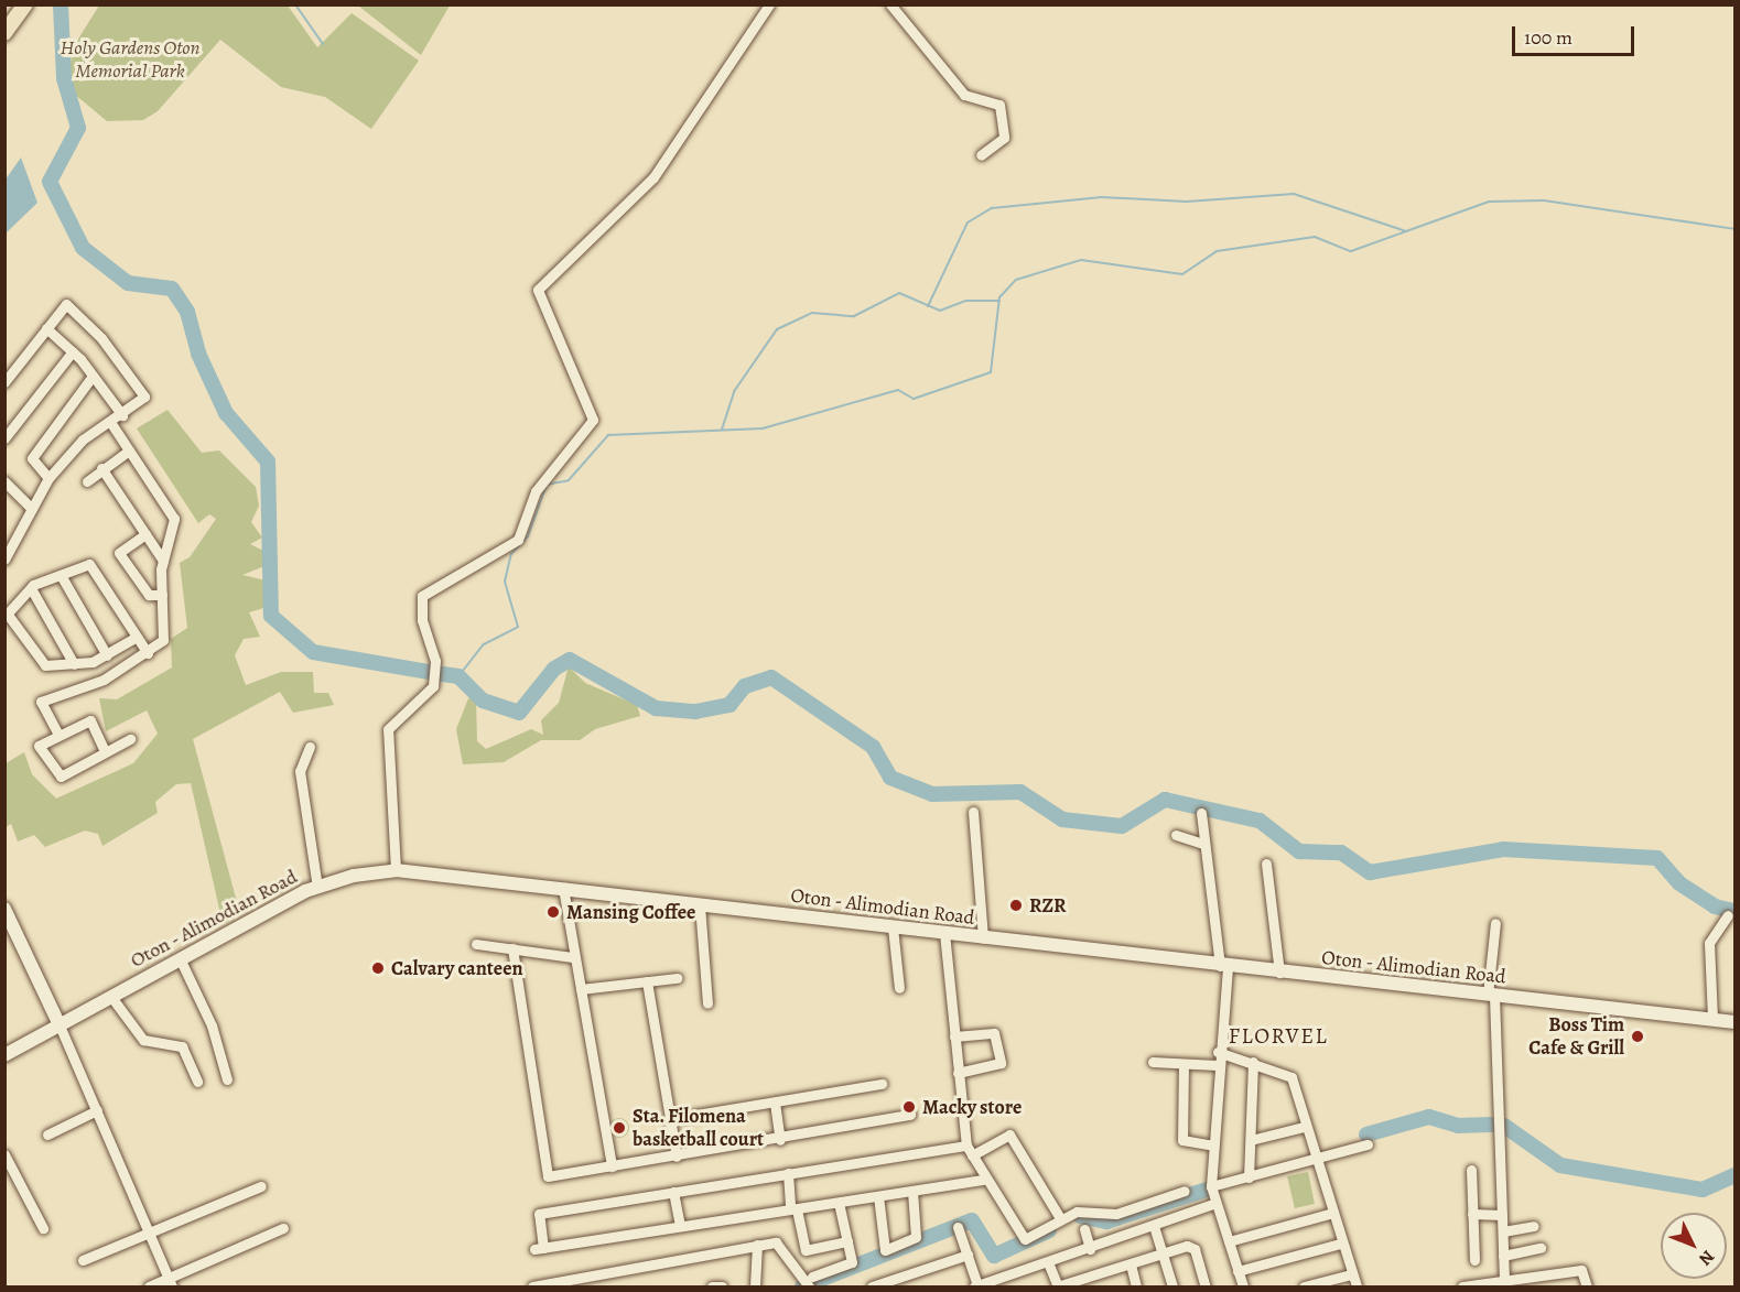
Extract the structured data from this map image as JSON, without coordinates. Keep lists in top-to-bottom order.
{
  "streets": {
    "main road": ["Oton - Alimodian Road"]
  },
  "districts": ["FLORVEL"],
  "parks": ["Holy Gardens Oton Memorial Park"],
  "places": [
    "RZR",
    "Mansing Coffee",
    "Calvary canteen",
    "Boss Tim Cafe & Grill",
    "Macky store",
    "Sta. Filomena basketball court"
  ],
  "scale_bar": "100 m",
  "north": "bottom right"
}
